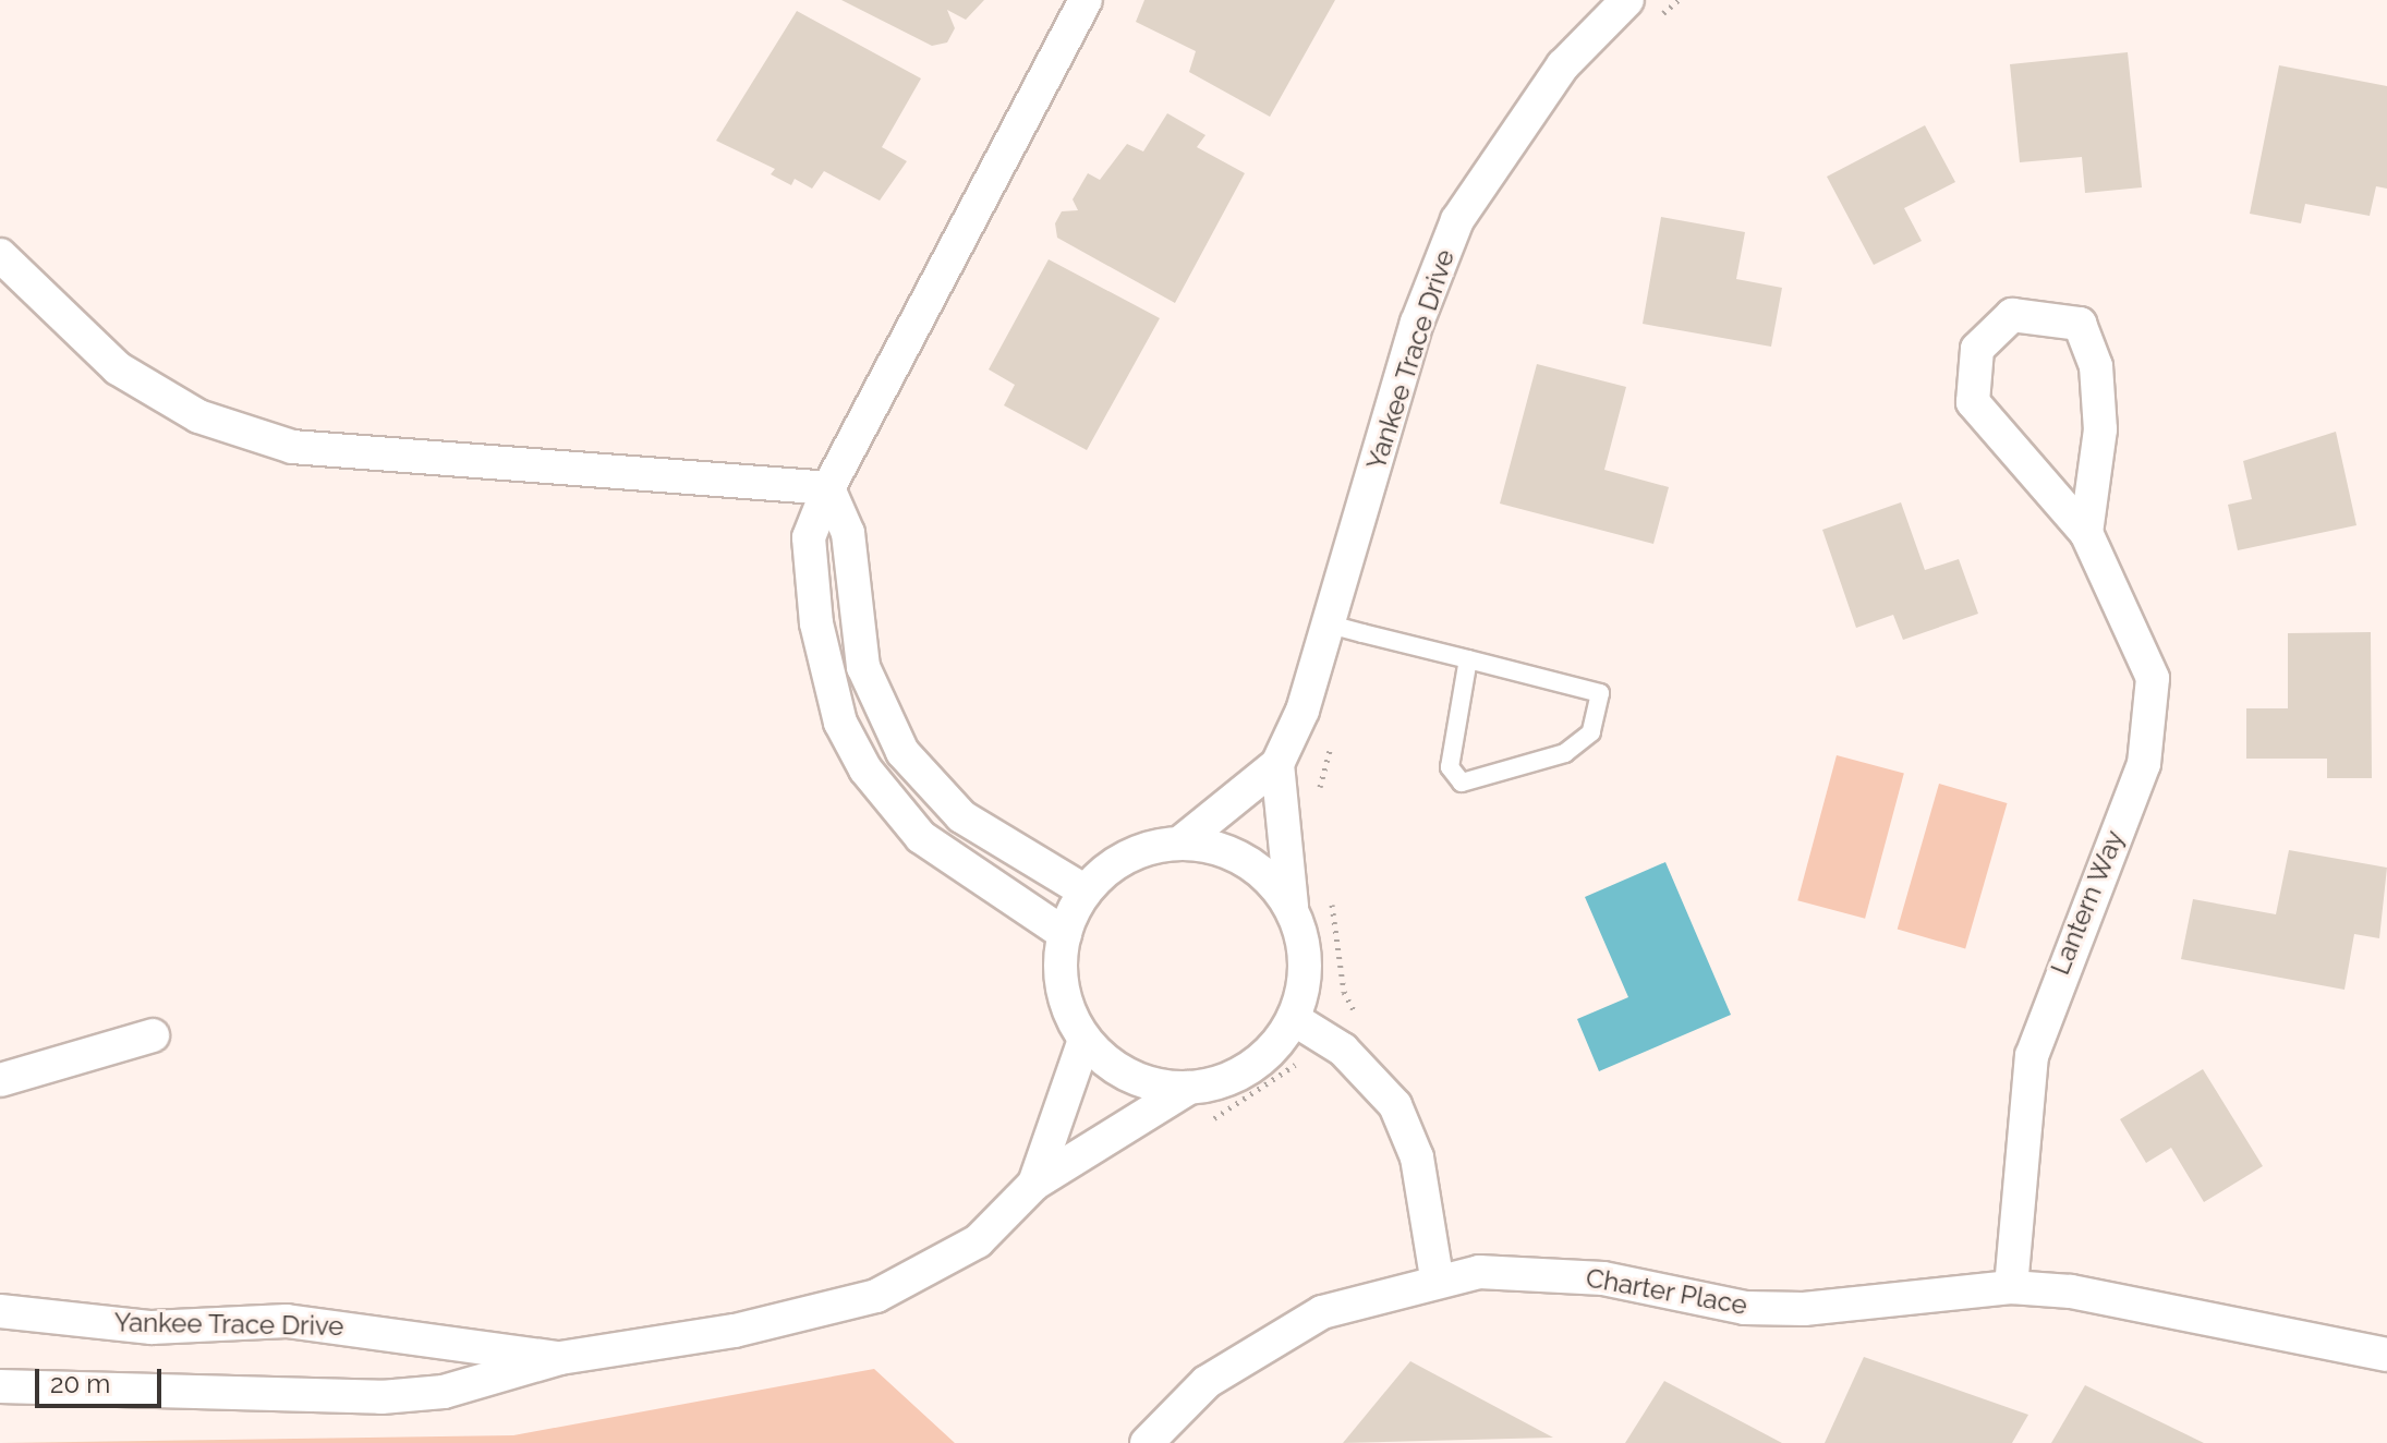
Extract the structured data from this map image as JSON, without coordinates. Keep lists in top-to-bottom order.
{
  "streets": {
    "street": ["Yankee Trace Drive", "Lantern Way", "Charter Place"]
  },
  "crossings": [
    ["Lantern Way", "Charter Place"]
  ],
  "scale_bar": "20 m"
}
